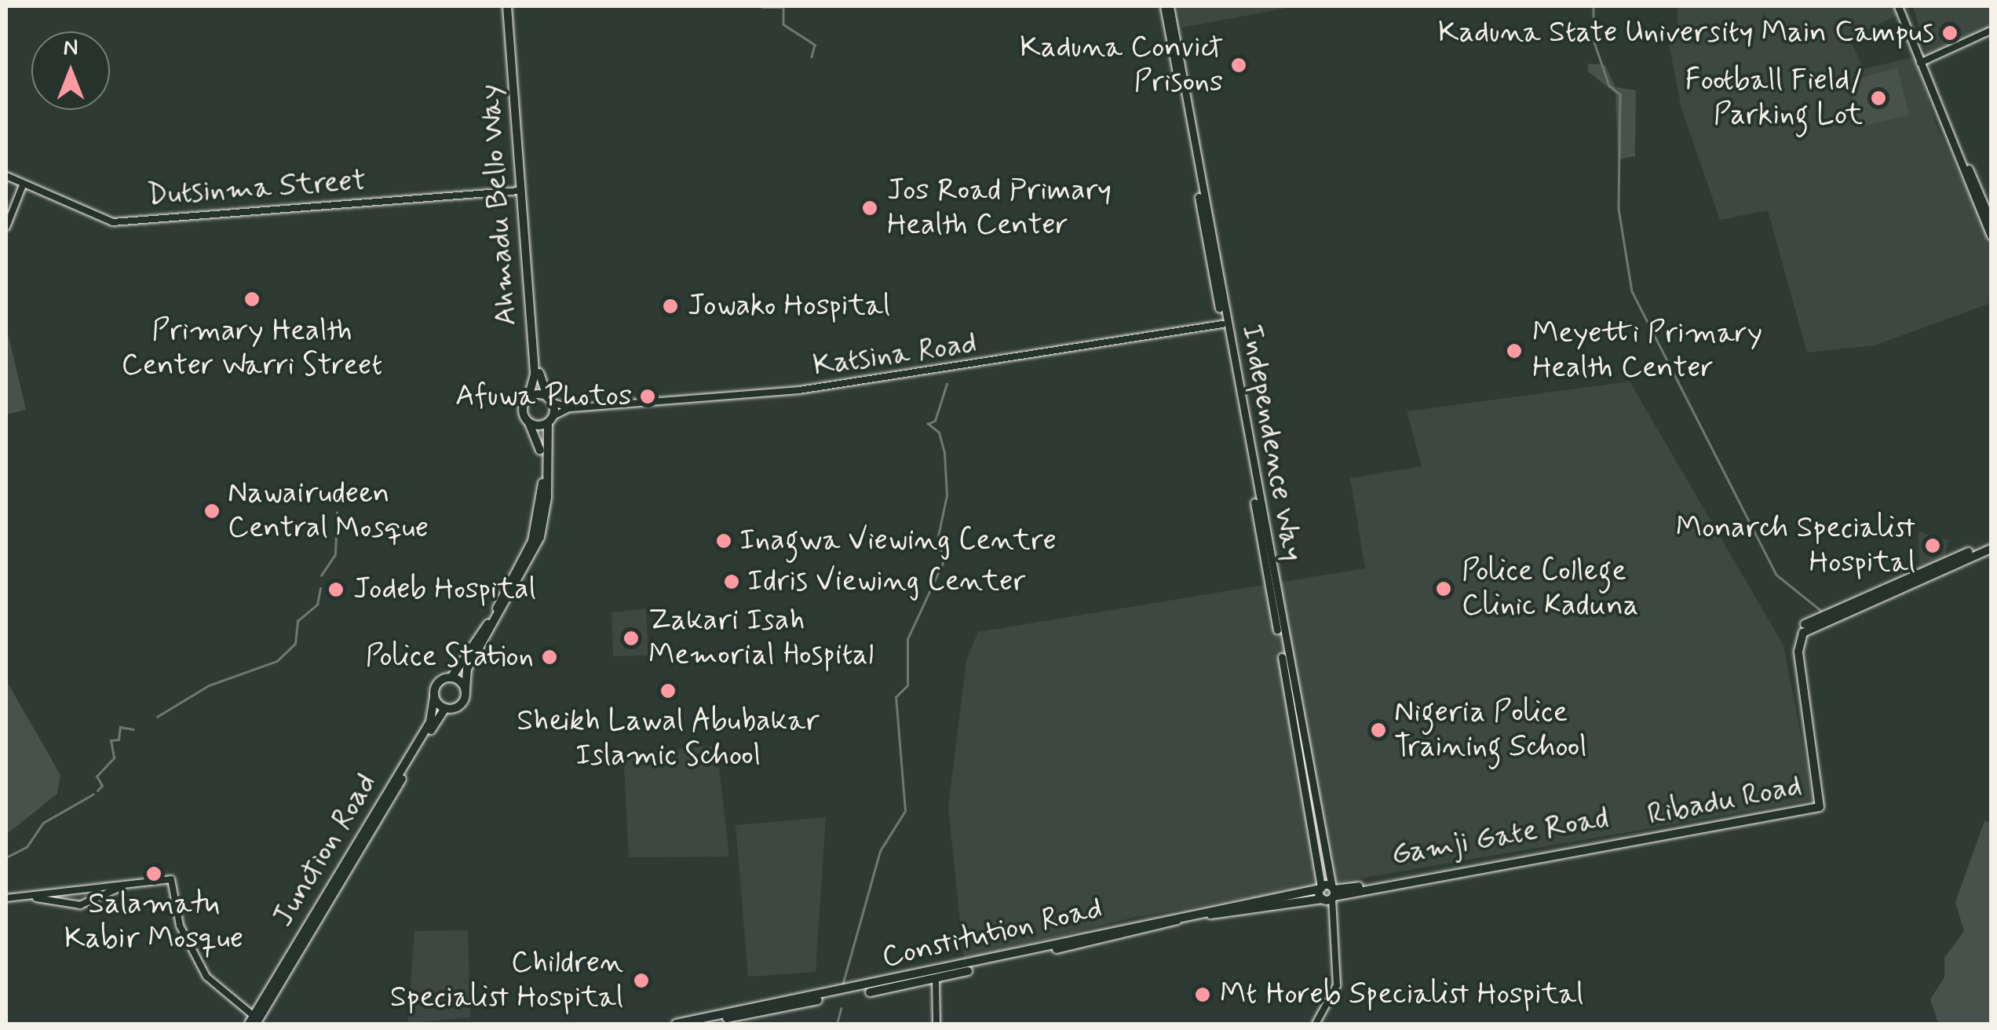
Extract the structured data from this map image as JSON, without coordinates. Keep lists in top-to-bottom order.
{
  "streets": {
    "main road": [
      "Ahmadu Bello Way",
      "Independence Way",
      "Ribadu Road",
      "Gamji Gate Road",
      "Junction Road",
      "Constitution Road"
    ],
    "street": ["Dutsinma Street", "Katsina Road"]
  },
  "crossings": [
    ["Dutsinma Street", "Ahmadu Bello Way"],
    ["Ahmadu Bello Way", "Katsina Road"],
    ["Katsina Road", "Independence Way"],
    ["Independence Way", "Ribadu Road"],
    ["Independence Way", "Gamji Gate Road"],
    ["Independence Way", "Constitution Road"],
    ["Ribadu Road", "Gamji Gate Road"],
    ["Ribadu Road", "Constitution Road"],
    ["Gamji Gate Road", "Constitution Road"]
  ],
  "places": [
    "Kaduna State University Main Campus",
    "Kaduna Convict Prisons",
    "Football Field/ Parking Lot",
    "Jos Road Primary Health Center",
    "Primary Health Center Warri Street",
    "Jowako Hospital",
    "Meyetti Primary Health Center",
    "Afuwa Photos",
    "Nawairudeen Central Mosque",
    "Inagwa Viewing Centre",
    "Monarch Specialist Hospital",
    "Idris Viewing Center",
    "Police College Clinic Kaduna",
    "Jodeb Hospital",
    "Zakari Isah Memorial Hospital",
    "Police Station",
    "Sheikh Lawal Abubakar Islamic School",
    "Nigeria Police Training School",
    "Salamatu Kabir Mosque",
    "Children Specialist Hospital",
    "Mt Horeb Specialist Hospital"
  ],
  "north": "top"
}
